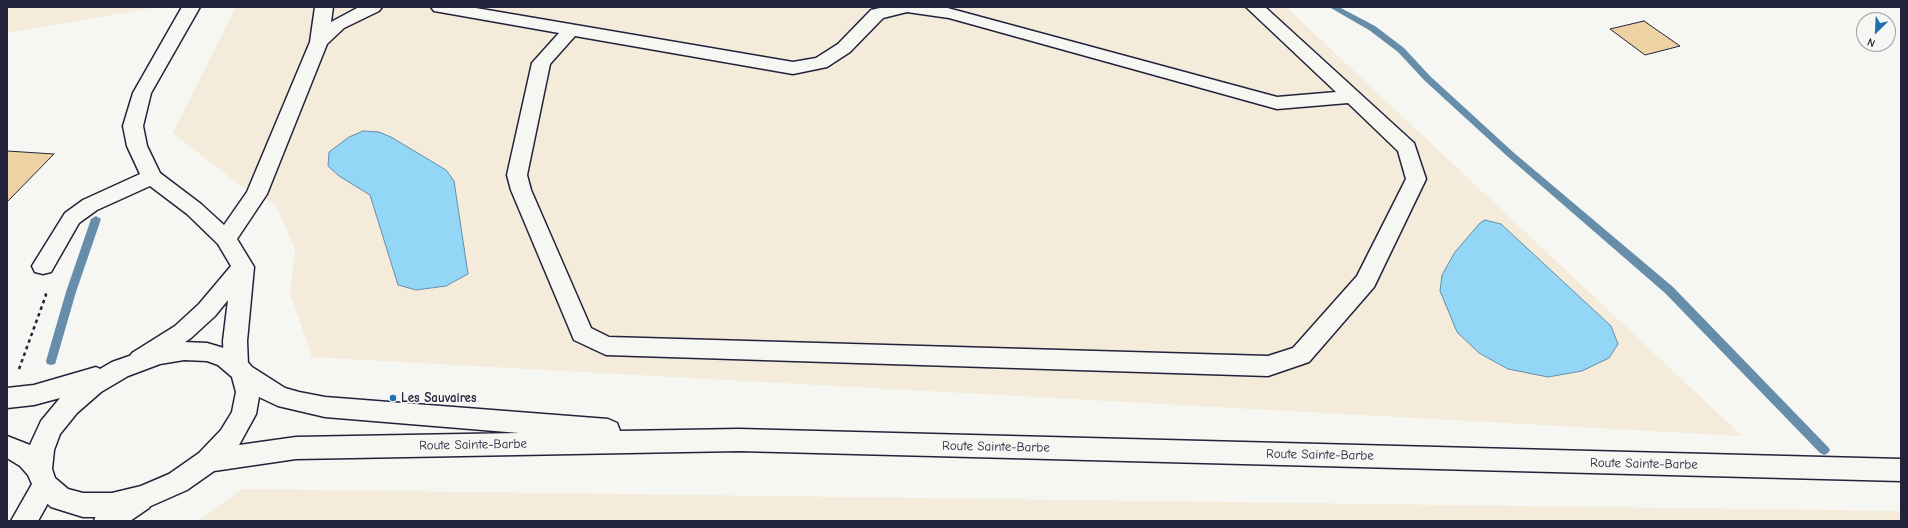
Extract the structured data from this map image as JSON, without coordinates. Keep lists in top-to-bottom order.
{
  "streets": {
    "main road": ["Route Sainte-Barbe"]
  },
  "places": ["Les Sauvaires"],
  "north": "bottom left"
}
